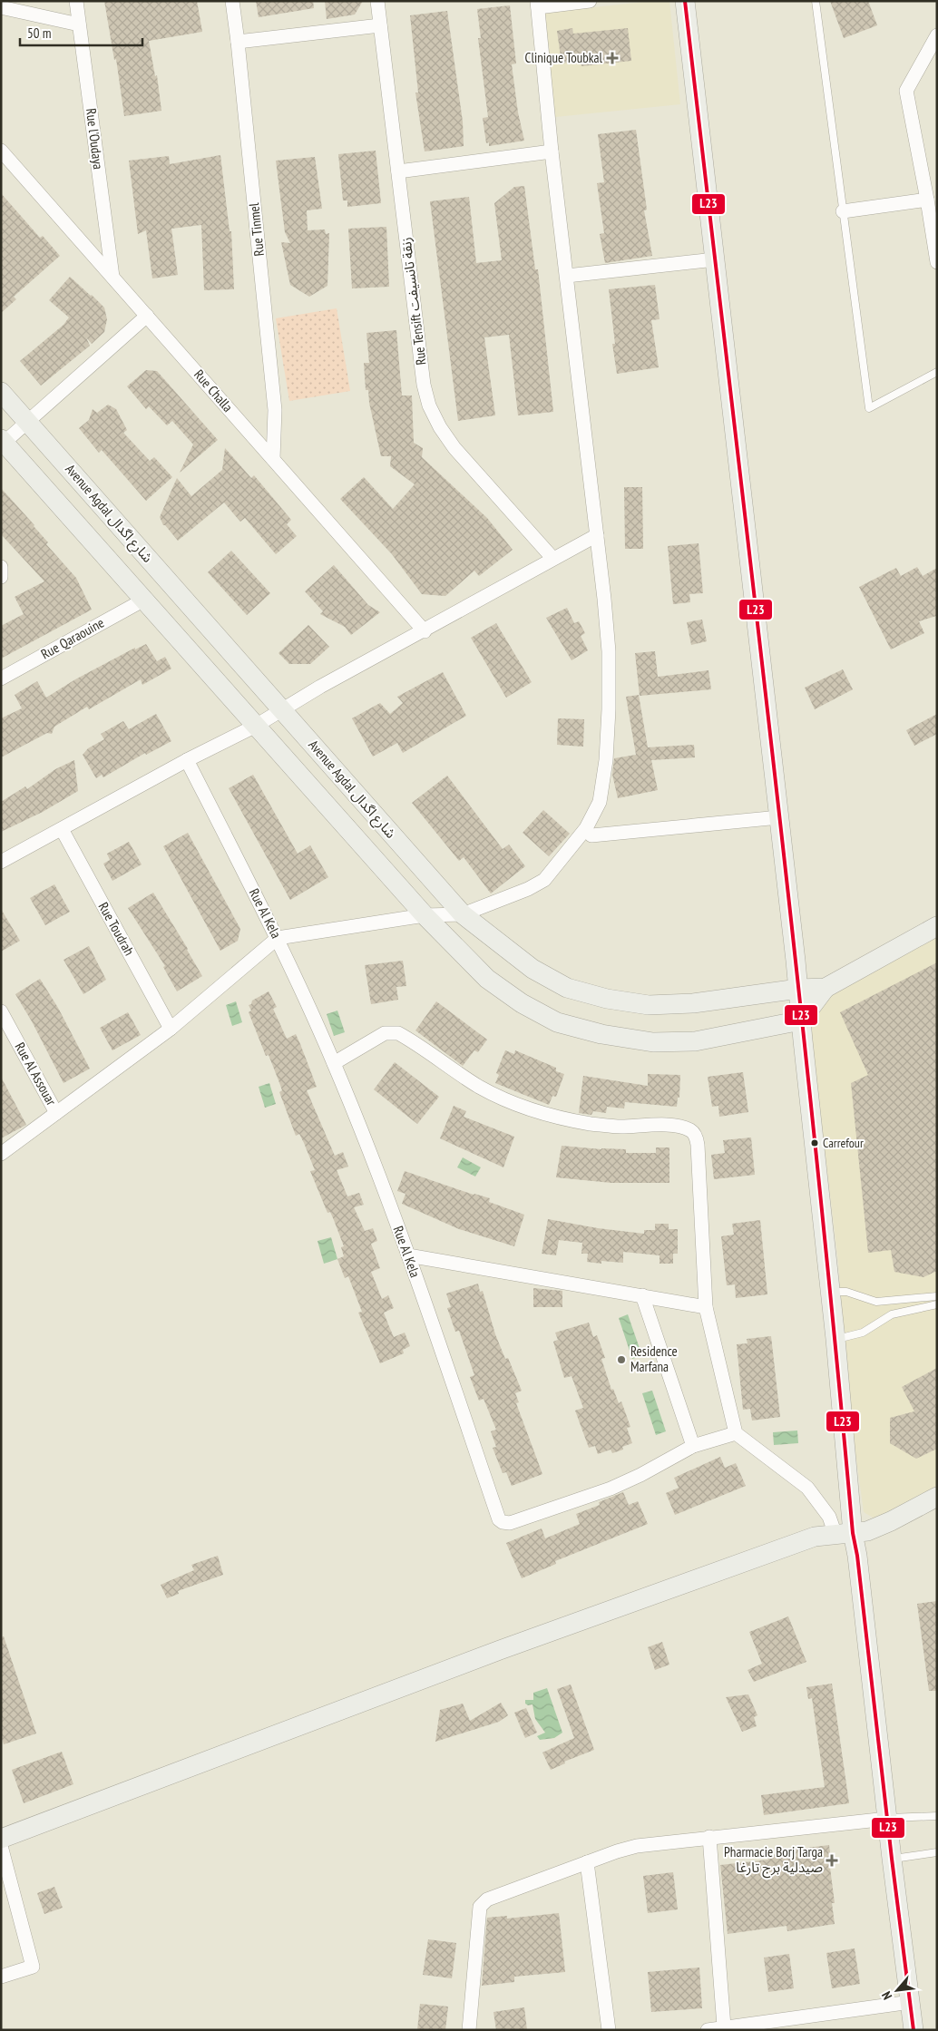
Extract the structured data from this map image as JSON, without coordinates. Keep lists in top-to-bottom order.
{
  "streets": {
    "street": [
      "Rue l'Oudaya",
      "Rue Tinmel",
      "Rue Tensift زنقة تانسيفت",
      "Rue Challa",
      "Avenue Agdal شارع اگدال",
      "Rue Qaraouine",
      "Rue Al Kela",
      "Rue Toudrah",
      "Rue Al Assouar"
    ]
  },
  "crossings": [
    ["Rue l'Oudaya", "Rue Challa"],
    ["Rue Tinmel", "Rue Challa"]
  ],
  "places": {
    "health": ["Clinique Toubkal", "Pharmacie Borj Targa صيدلية برج تارغا"],
    "other": ["Carrefour", "Residence Marfana"]
  },
  "lines": ["transit line L23"],
  "scale_bar": "50 m",
  "north": "bottom left"
}
